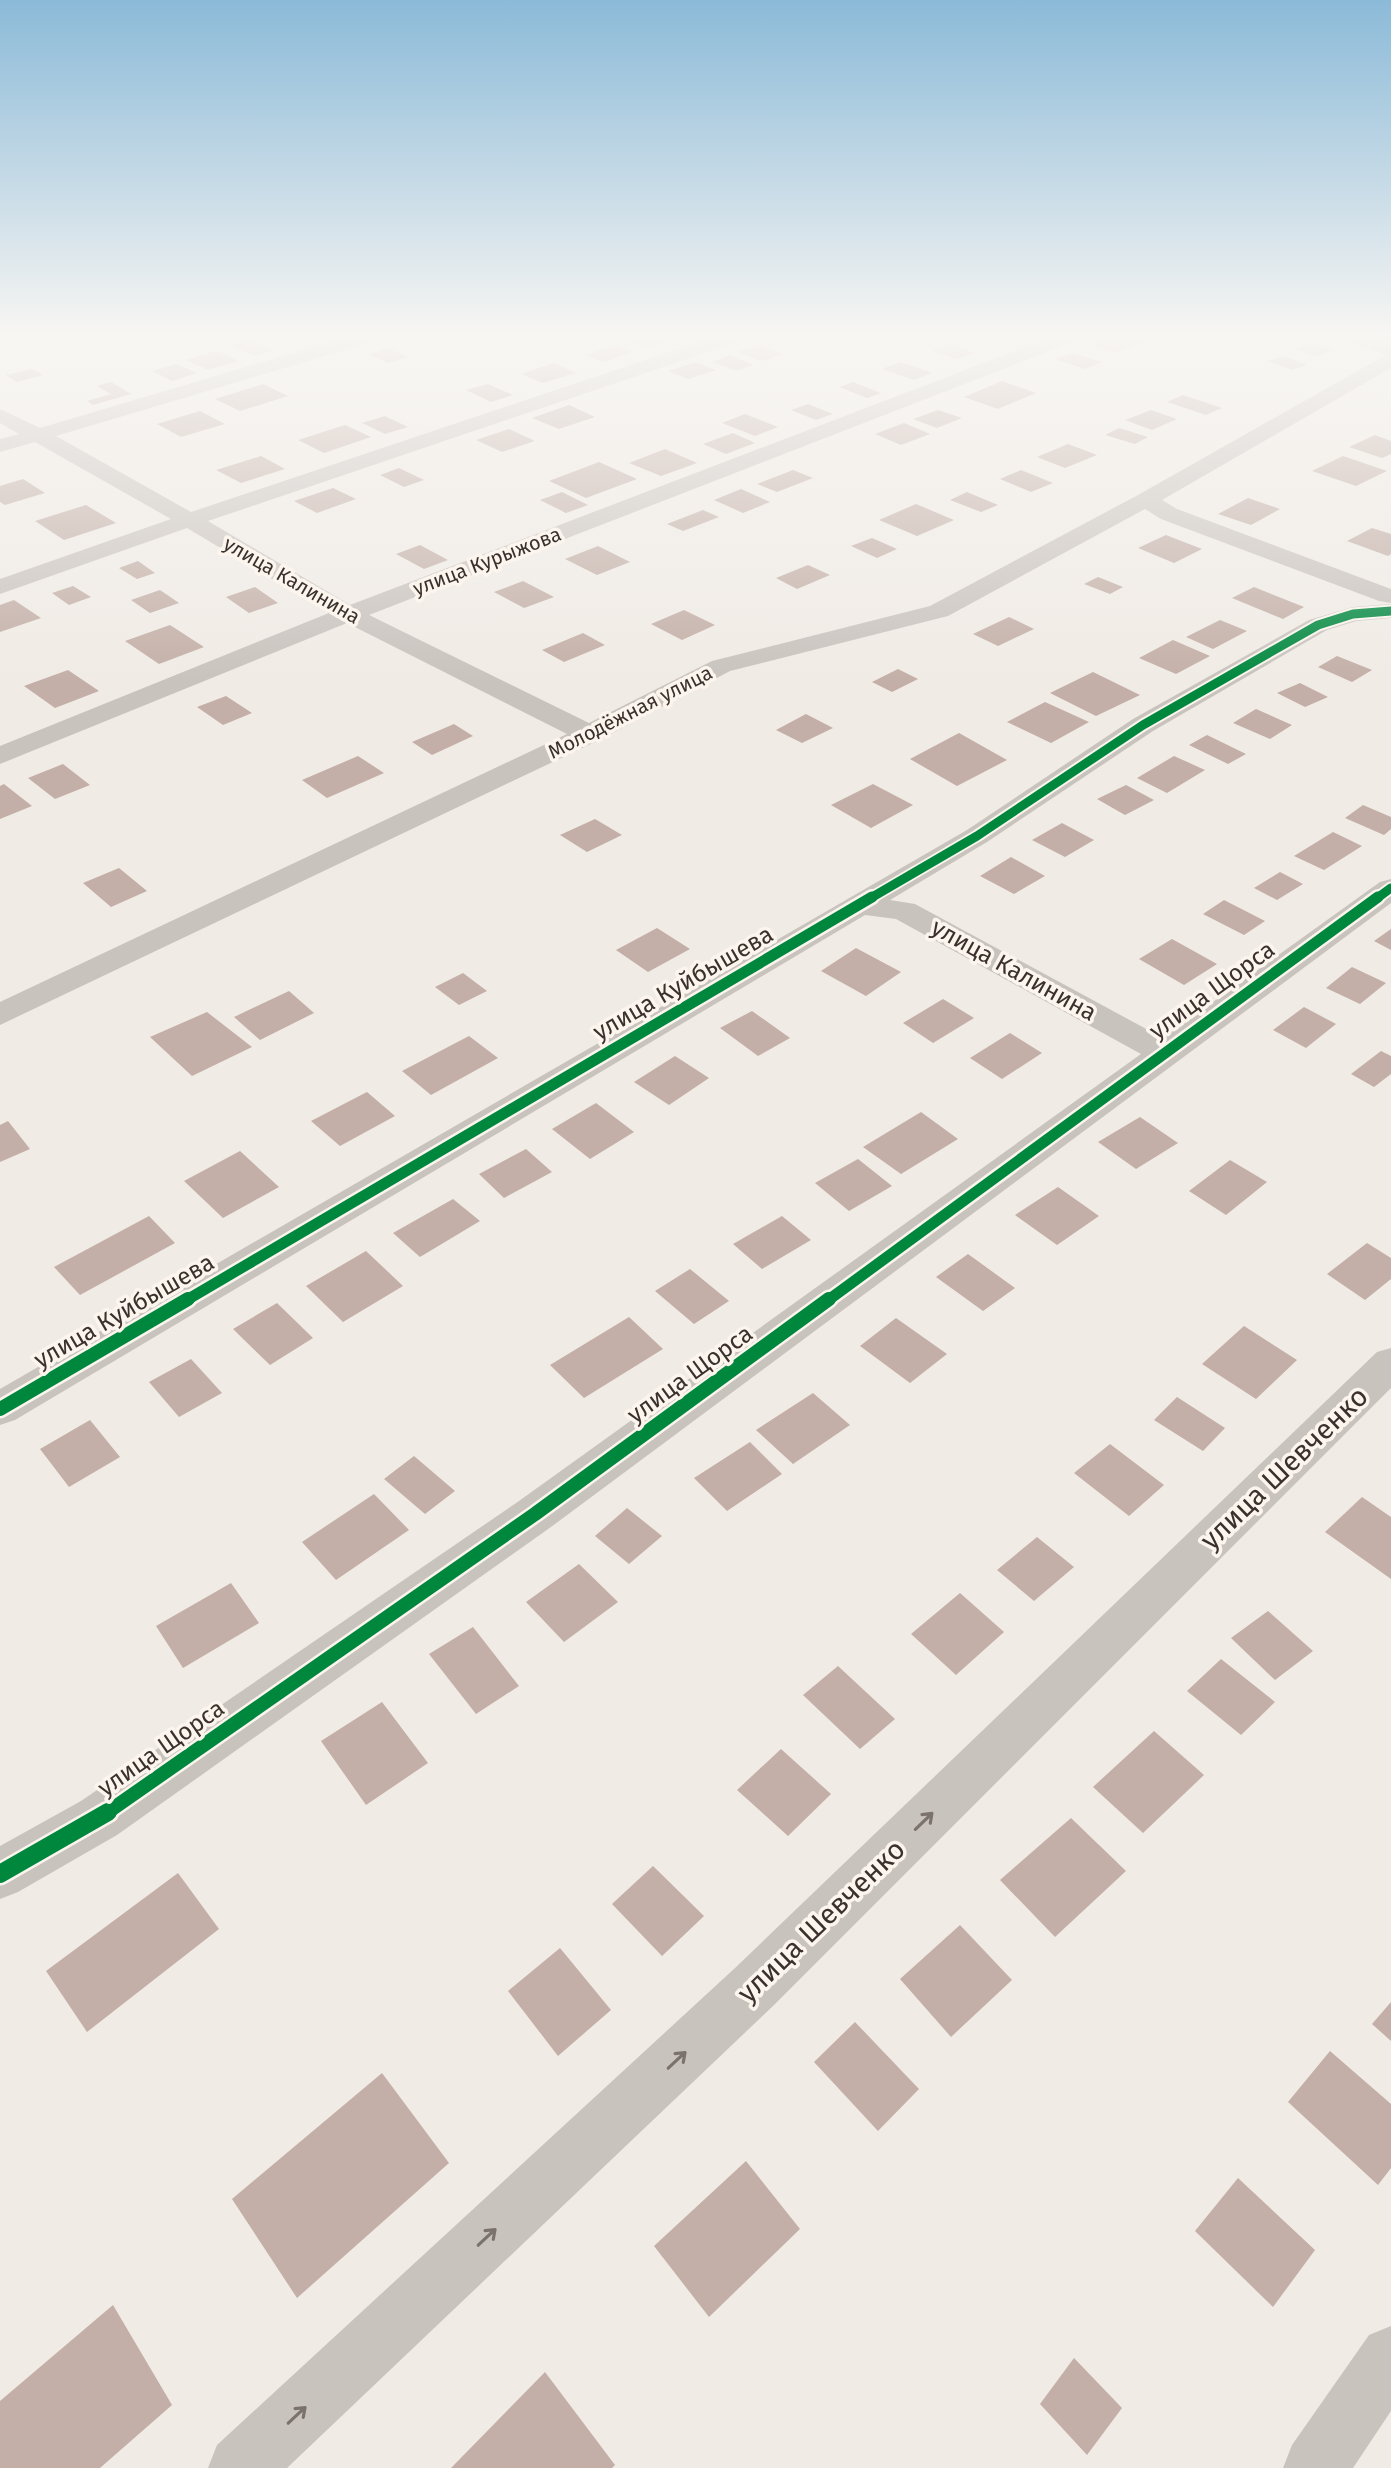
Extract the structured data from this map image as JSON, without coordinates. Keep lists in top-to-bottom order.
{
  "streets": {
    "street": [
      "улица Курыжова",
      "улица Калинина",
      "Молодёжная улица",
      "улица Куйбышева",
      "улица Щорса",
      "улица Шевченко"
    ]
  },
  "crossings": [
    ["улица Курыжова", "улица Калинина"],
    ["улица Калинина", "Молодёжная улица"],
    ["улица Калинина", "улица Куйбышева"],
    ["улица Калинина", "улица Щорса"]
  ],
  "one_way": ["улица Шевченко"]
}
